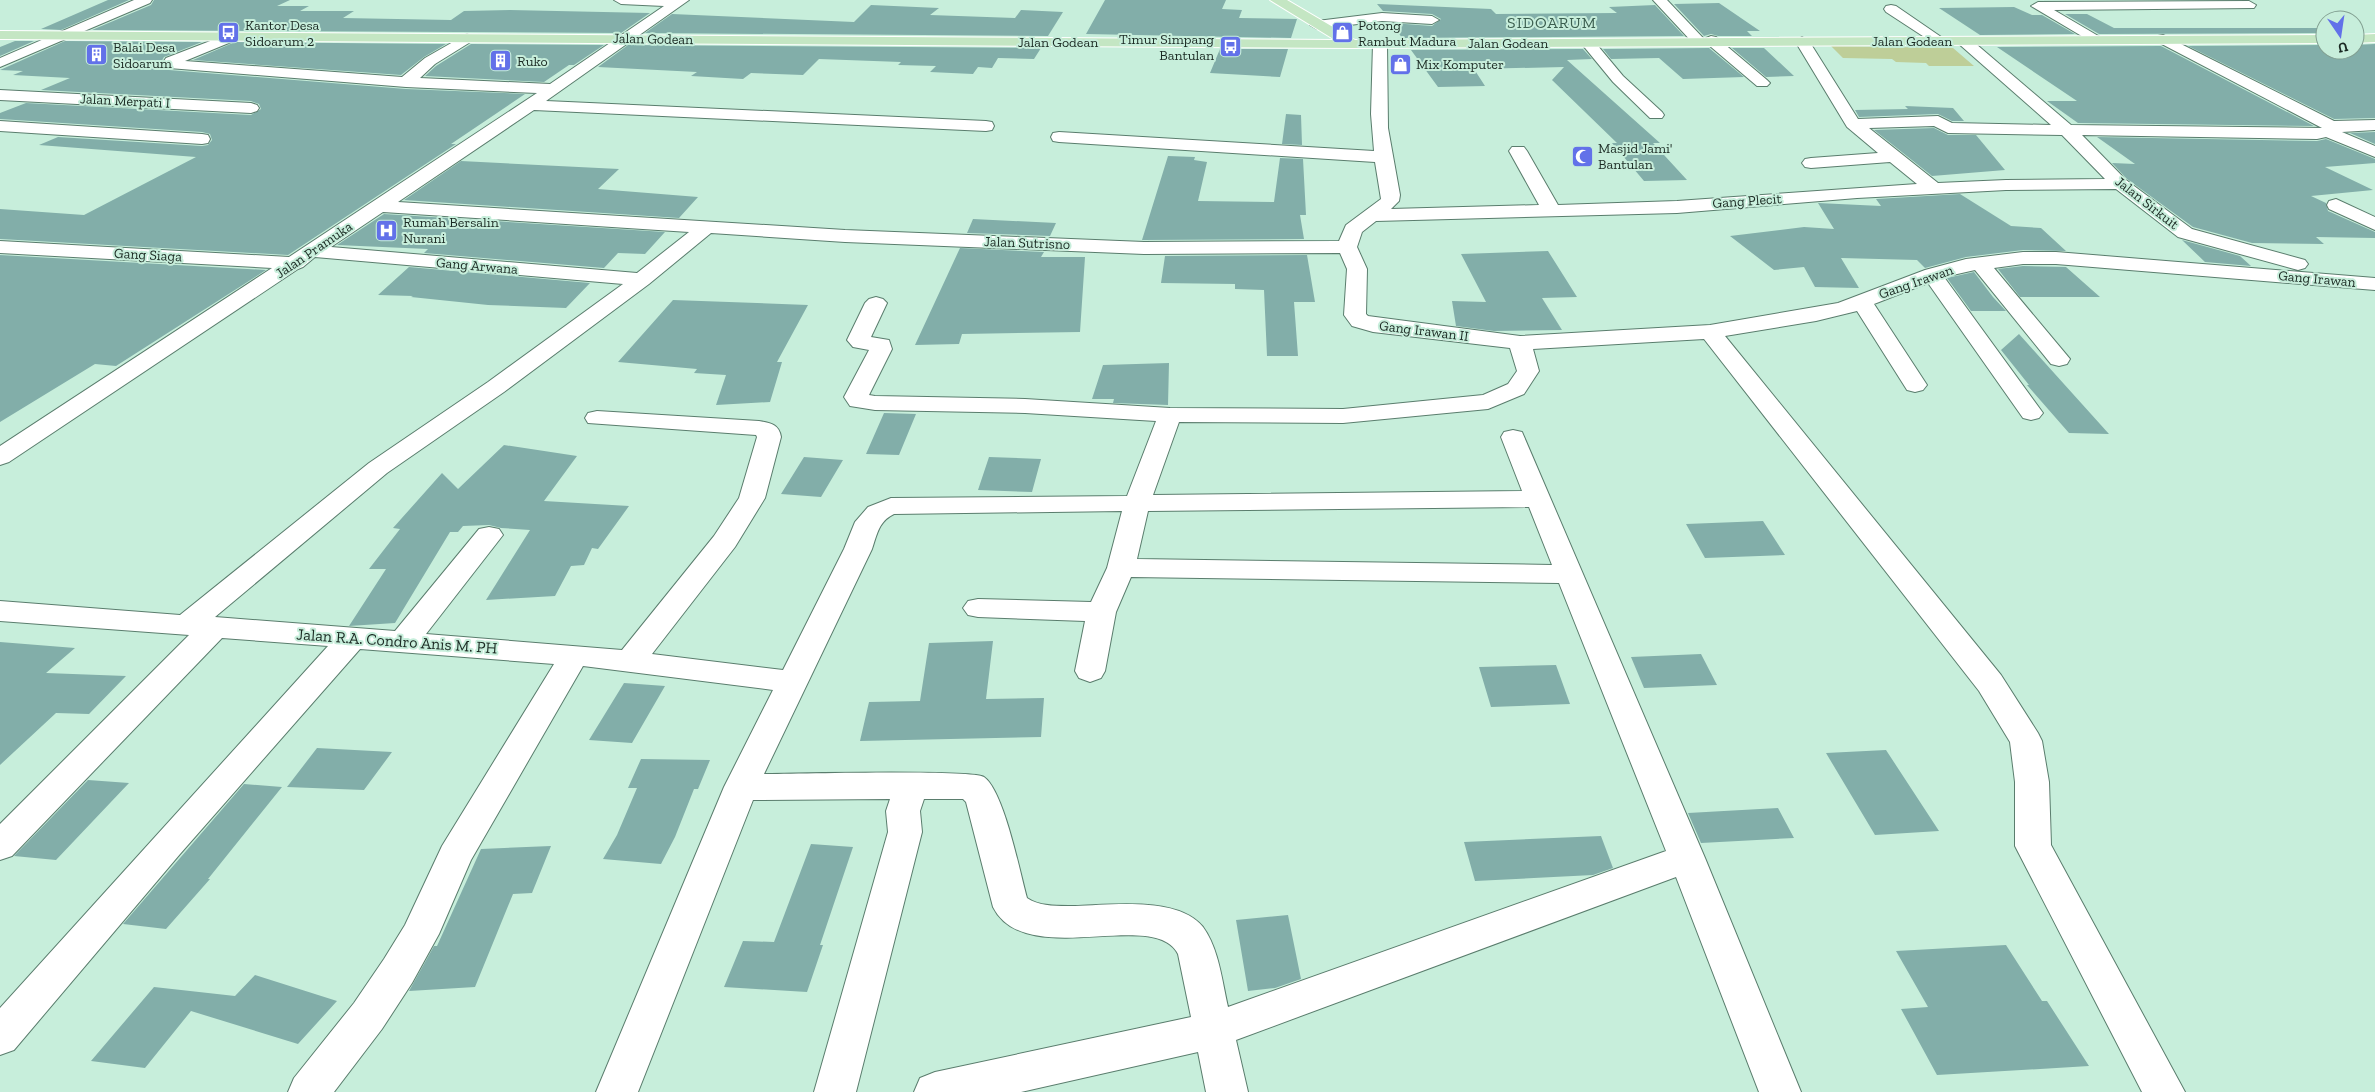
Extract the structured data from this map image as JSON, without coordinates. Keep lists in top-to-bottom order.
{
  "streets": {
    "main road": ["Jalan Godean"],
    "street": [
      "Jalan Merpati I",
      "Gang Plecit",
      "Jalan Sirkuit",
      "Jalan Sutrisno",
      "Jalan Pramuka",
      "Gang Siaga",
      "Gang Arwana",
      "Gang Irawan",
      "Gang Irawan II",
      "Jalan R.A. Condro Anis M. PH"
    ]
  },
  "crossings": [
    ["Jalan Godean", "Jalan Sirkuit"],
    ["Jalan Godean", "Jalan Pramuka"],
    ["Gang Plecit", "Jalan Sirkuit"],
    ["Jalan Sirkuit", "Gang Irawan"],
    ["Jalan Sutrisno", "Jalan Pramuka"],
    ["Jalan Sutrisno", "Gang Irawan II"],
    ["Jalan Pramuka", "Gang Siaga"],
    ["Jalan Pramuka", "Gang Arwana"],
    ["Gang Irawan", "Gang Irawan II"]
  ],
  "districts": ["SIDOARUM"],
  "places": {
    "bus stop": ["Kantor Desa Sidoarum 2", "Timur Simpang Bantulan"],
    "shop": ["Potong Rambut Madura", "Mix Komputer"],
    "building": ["Balai Desa Sidoarum", "Ruko"],
    "mosque": ["Masjid Jami' Bantulan"],
    "hospital": ["Rumah Bersalin Nurani"]
  },
  "north": "bottom"
}
